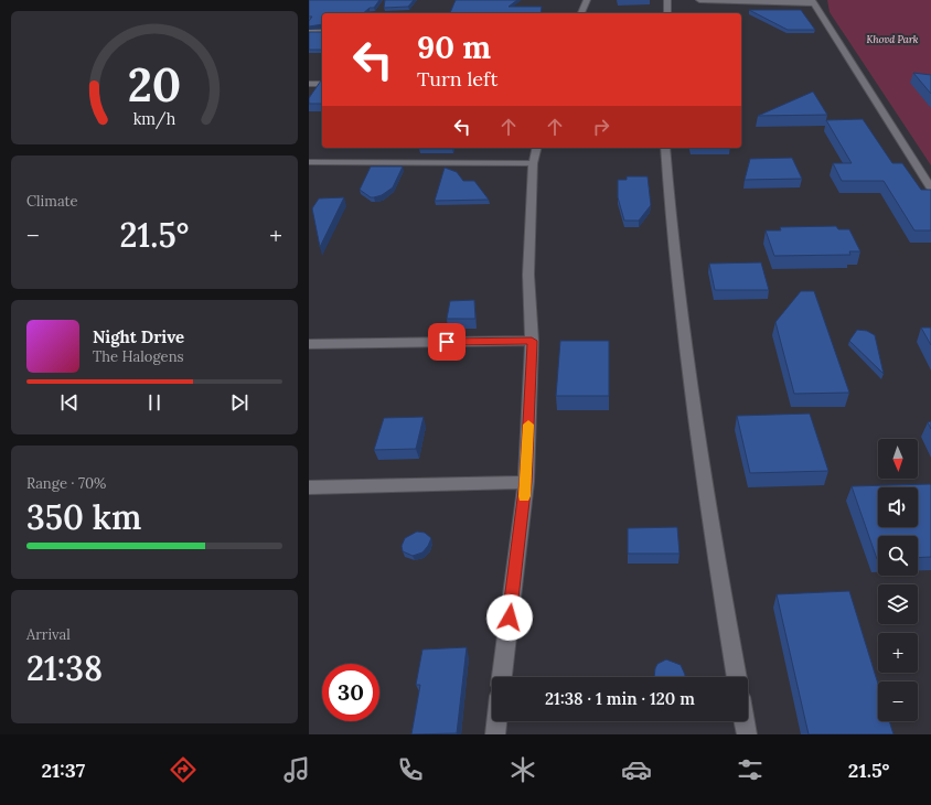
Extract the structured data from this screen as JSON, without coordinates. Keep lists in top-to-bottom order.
{
  "parks": ["Khovd Park"],
  "north": "bottom",
  "page": {
    "turn": ["90 m", "Turn left"],
    "tile": [
      "Climate",
      ["Range · 70%", "350 km"],
      ["Arrival", "21:38"]
    ],
    "heat": ["−", "21.5°", "+"],
    "song": ["Night Drive", "The Halogens"],
    "map_buttons": ["+", "−"],
    "limit": "30",
    "trip": "21:38 · 1 min · 120 m",
    "tabs": ["21:37", "21.5°"],
    "gauge": ["20", "km/h"]
  }
}
